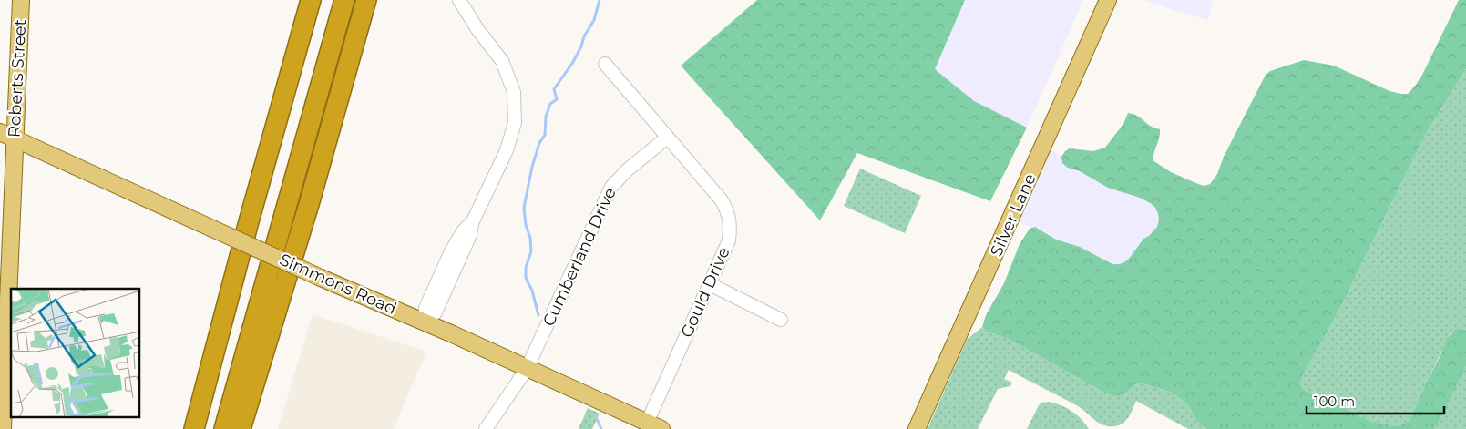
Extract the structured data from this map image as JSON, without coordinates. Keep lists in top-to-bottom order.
{
  "streets": {
    "main road": ["Roberts Street", "Silver Lane", "Simmons Road"],
    "street": ["Cumberland Drive", "Gould Drive"]
  },
  "crossings": [
    ["Roberts Street", "Simmons Road"],
    ["Cumberland Drive", "Simmons Road"],
    ["Cumberland Drive", "Gould Drive"],
    ["Simmons Road", "Gould Drive"]
  ],
  "scale_bar": "100 m"
}
